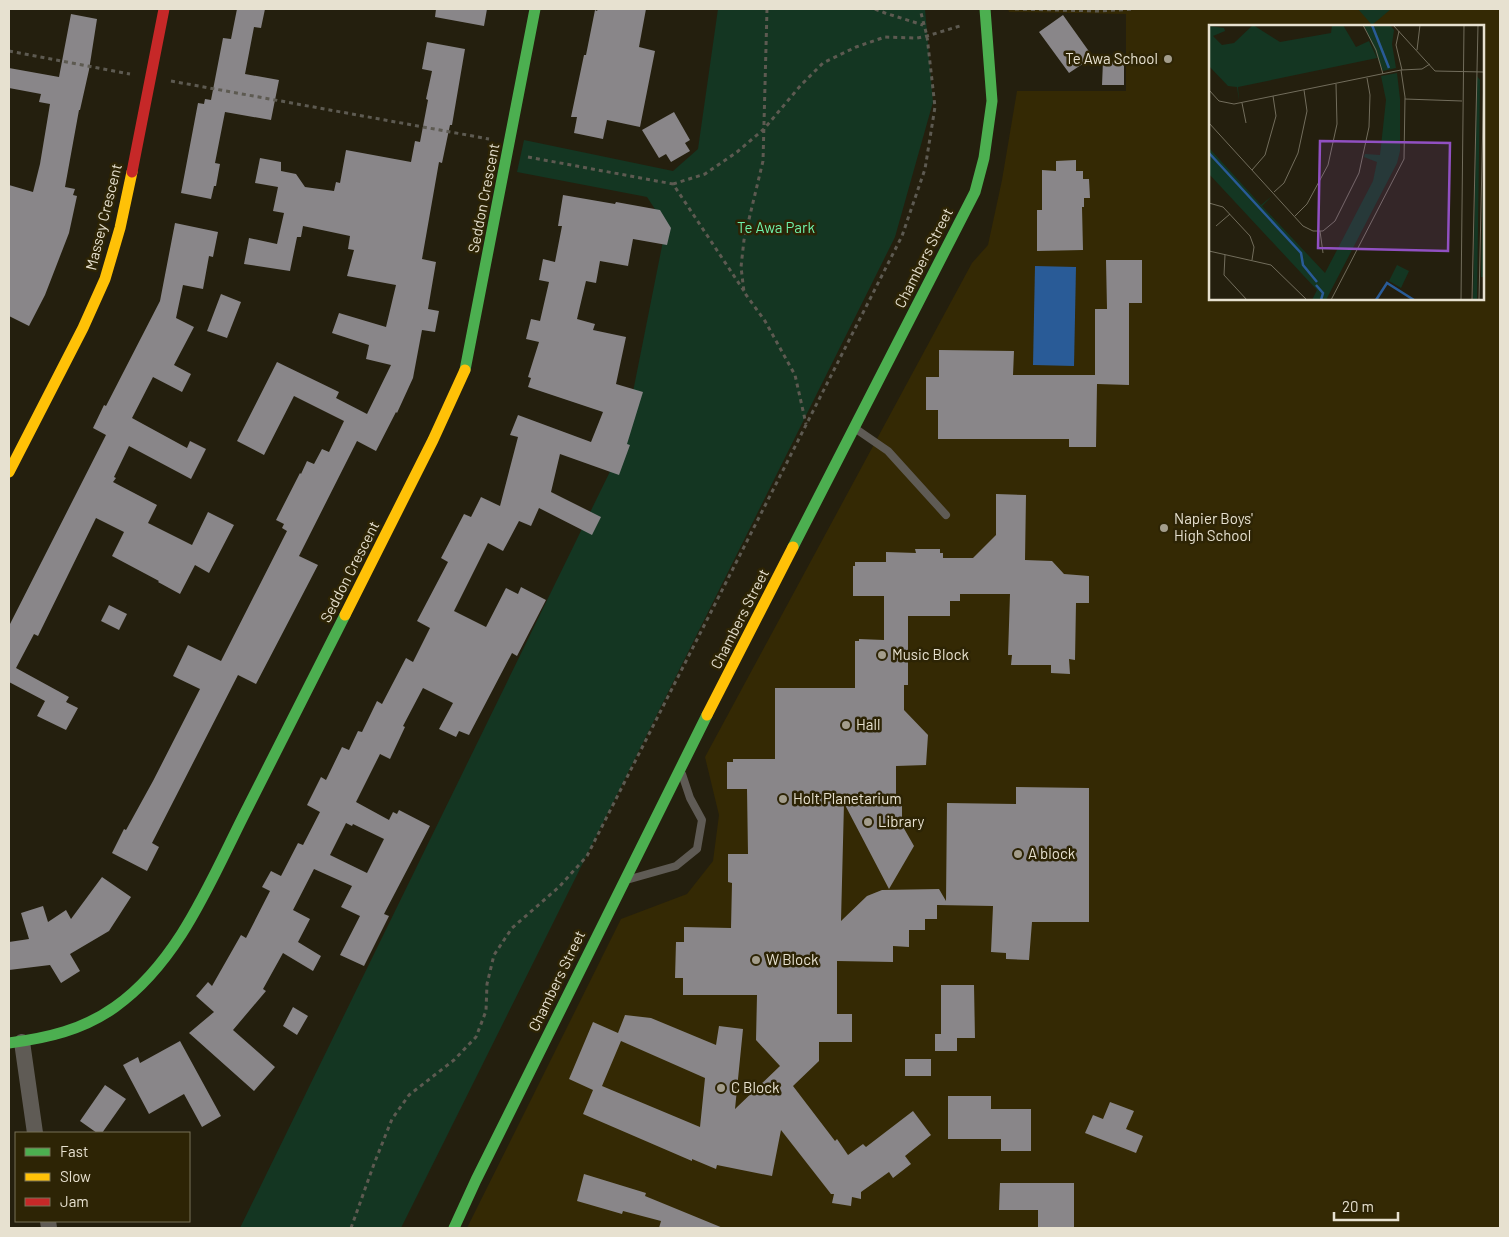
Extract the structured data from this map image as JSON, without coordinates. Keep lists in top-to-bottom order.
{
  "streets": {
    "street": ["Seddon Crescent", "Massey Crescent", "Chambers Street"]
  },
  "parks": ["Te Awa Park"],
  "places": [
    "Te Awa School",
    "Napier Boys' High School",
    "Music Block",
    "Hall",
    "Holt Planetarium",
    "Library",
    "A block",
    "W Block",
    "C Block"
  ],
  "legend": ["Fast", "Slow", "Jam"],
  "scale_bar": "20 m"
}
